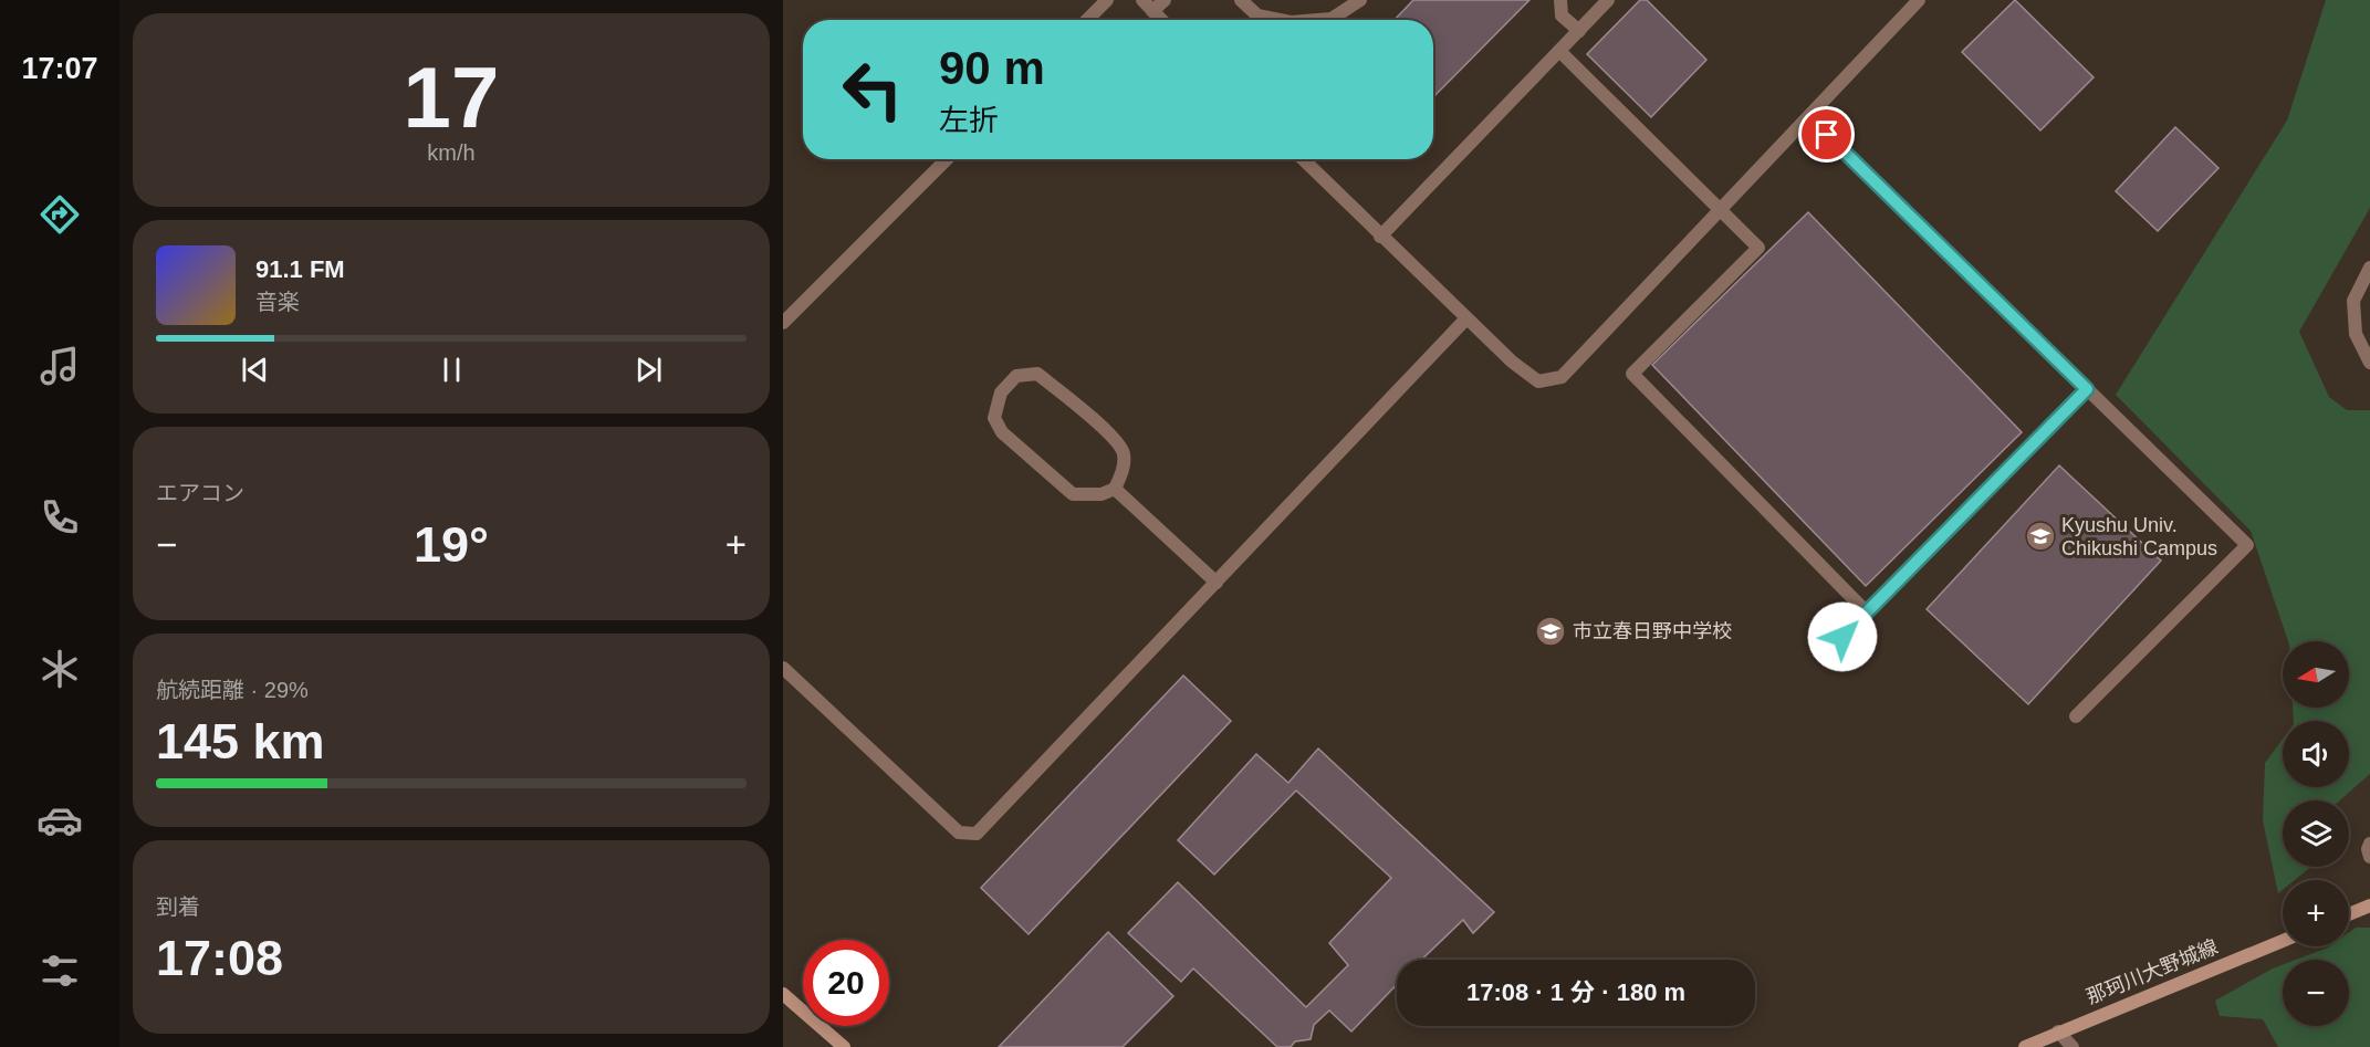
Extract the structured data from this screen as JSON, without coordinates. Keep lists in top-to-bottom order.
{
  "streets": {
    "main road": ["那珂川大野城線"]
  },
  "places": {
    "school or university": ["Kyushu Univ. Chikushi Campus", "市立春日野中学校"]
  },
  "north": "left",
  "page": {
    "tabs": "17:07",
    "tile": [
      ["17", "km/h"],
      "エアコン",
      ["航続距離 · 29%", "145 km"],
      ["到着", "17:08"]
    ],
    "turn": ["90 m", "左折"],
    "song": ["91.1 FM", "音楽"],
    "heat": ["−", "19°", "+"],
    "map_buttons": ["+", "−"],
    "limit": "20",
    "trip": "17:08 · 1 分 · 180 m"
  }
}
